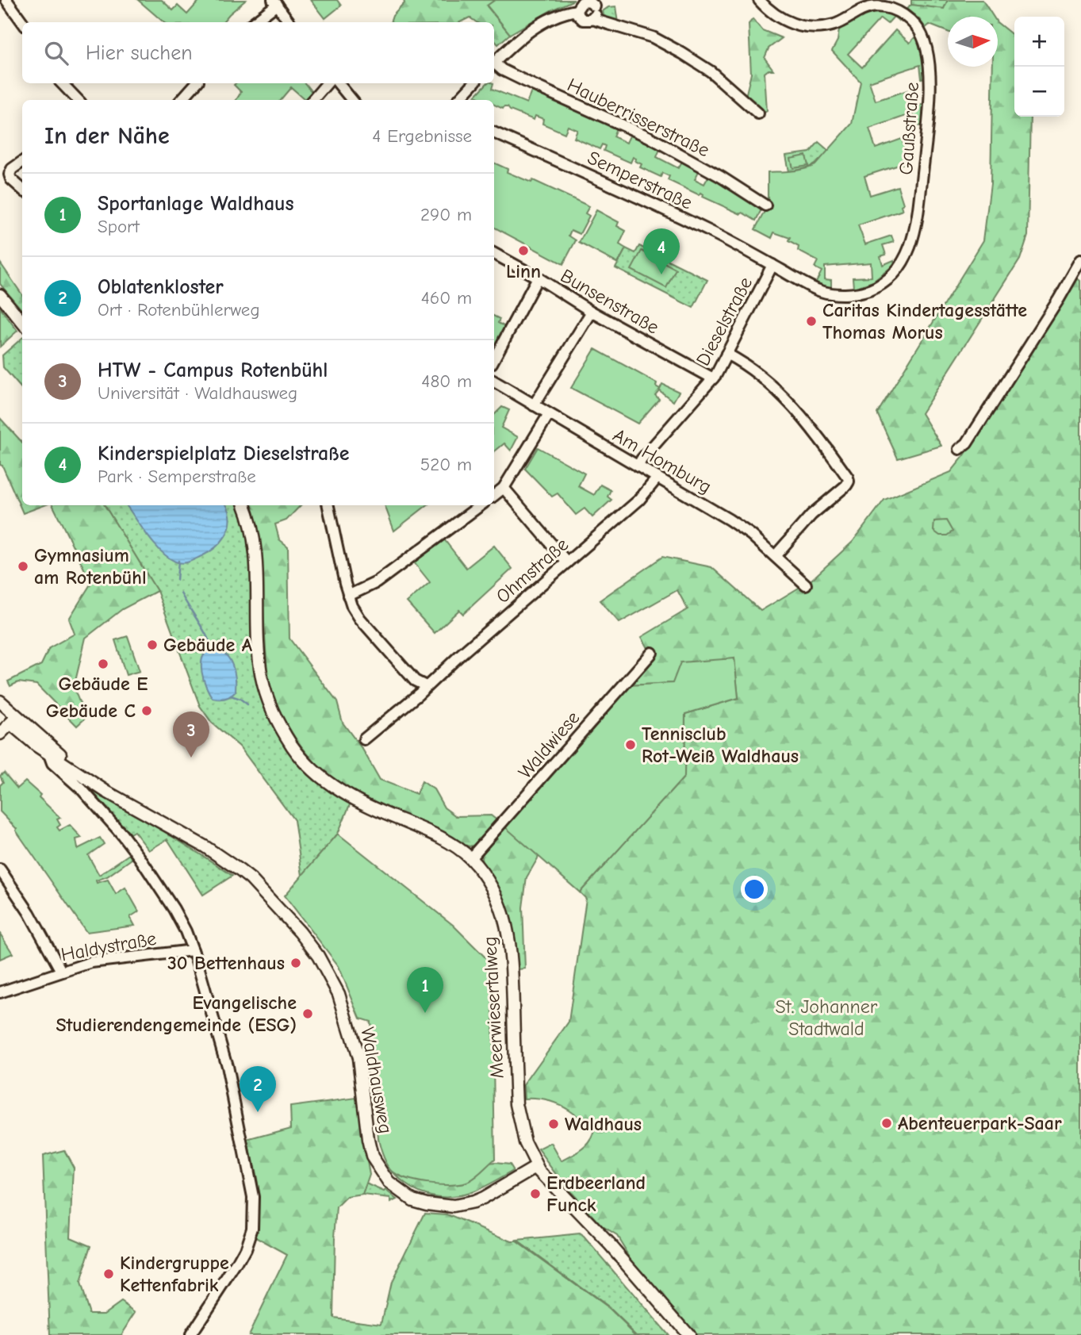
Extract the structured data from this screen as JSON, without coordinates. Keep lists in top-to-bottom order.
{
  "streets": {
    "main road": ["Meerwiesertalweg", "Waldhausweg"],
    "street": [
      "Hauberrisserstraße",
      "Gaußstraße",
      "Semperstraße",
      "Bunsenstraße",
      "Dieselstraße",
      "Am Homburg",
      "Ohmstraße",
      "Waldwiese",
      "Haldystraße"
    ]
  },
  "crossings": [
    ["Gaußstraße", "Semperstraße"],
    ["Gaußstraße", "Dieselstraße"],
    ["Semperstraße", "Dieselstraße"],
    ["Bunsenstraße", "Dieselstraße"],
    ["Dieselstraße", "Am Homburg"],
    ["Am Homburg", "Ohmstraße"],
    ["Waldwiese", "Meerwiesertalweg"],
    ["Meerwiesertalweg", "Waldhausweg"]
  ],
  "parks": ["St. Johanner Stadtwald"],
  "places": [
    "Linn",
    "Caritas Kindertagesstätte Thomas Morus",
    "Gymnasium am Rotenbühl",
    "Gebäude A",
    "Gebäude E",
    "Gebäude C",
    "Tennisclub Rot-Weiß Waldhaus",
    "30 Bettenhaus",
    "Evangelische Studierendengemeinde (ESG)",
    "Abenteuerpark-Saar",
    "Waldhaus",
    "Erdbeerland Funck",
    "Kindergruppe Kettenfabrik"
  ],
  "north": "right",
  "page": {
    "map_buttons": ["+", "−"],
    "search": "Hier suchen",
    "heading": ["In der Nähe", "4 Ergebnisse"],
    "list": [
      {
        "mark": "1",
        "name": "Sportanlage Waldhaus",
        "note": "Sport",
        "value": "290 m"
      },
      {
        "mark": "2",
        "name": "Oblatenkloster",
        "note": "Ort · Rotenbühlerweg",
        "value": "460 m"
      },
      {
        "mark": "3",
        "name": "HTW - Campus Rotenbühl",
        "note": "Universität · Waldhausweg",
        "value": "480 m"
      },
      {
        "mark": "4",
        "name": "Kinderspielplatz Dieselstraße",
        "note": "Park · Semperstraße",
        "value": "520 m"
      }
    ],
    "pins": [
      "4",
      "3",
      "1",
      "2"
    ]
  }
}
